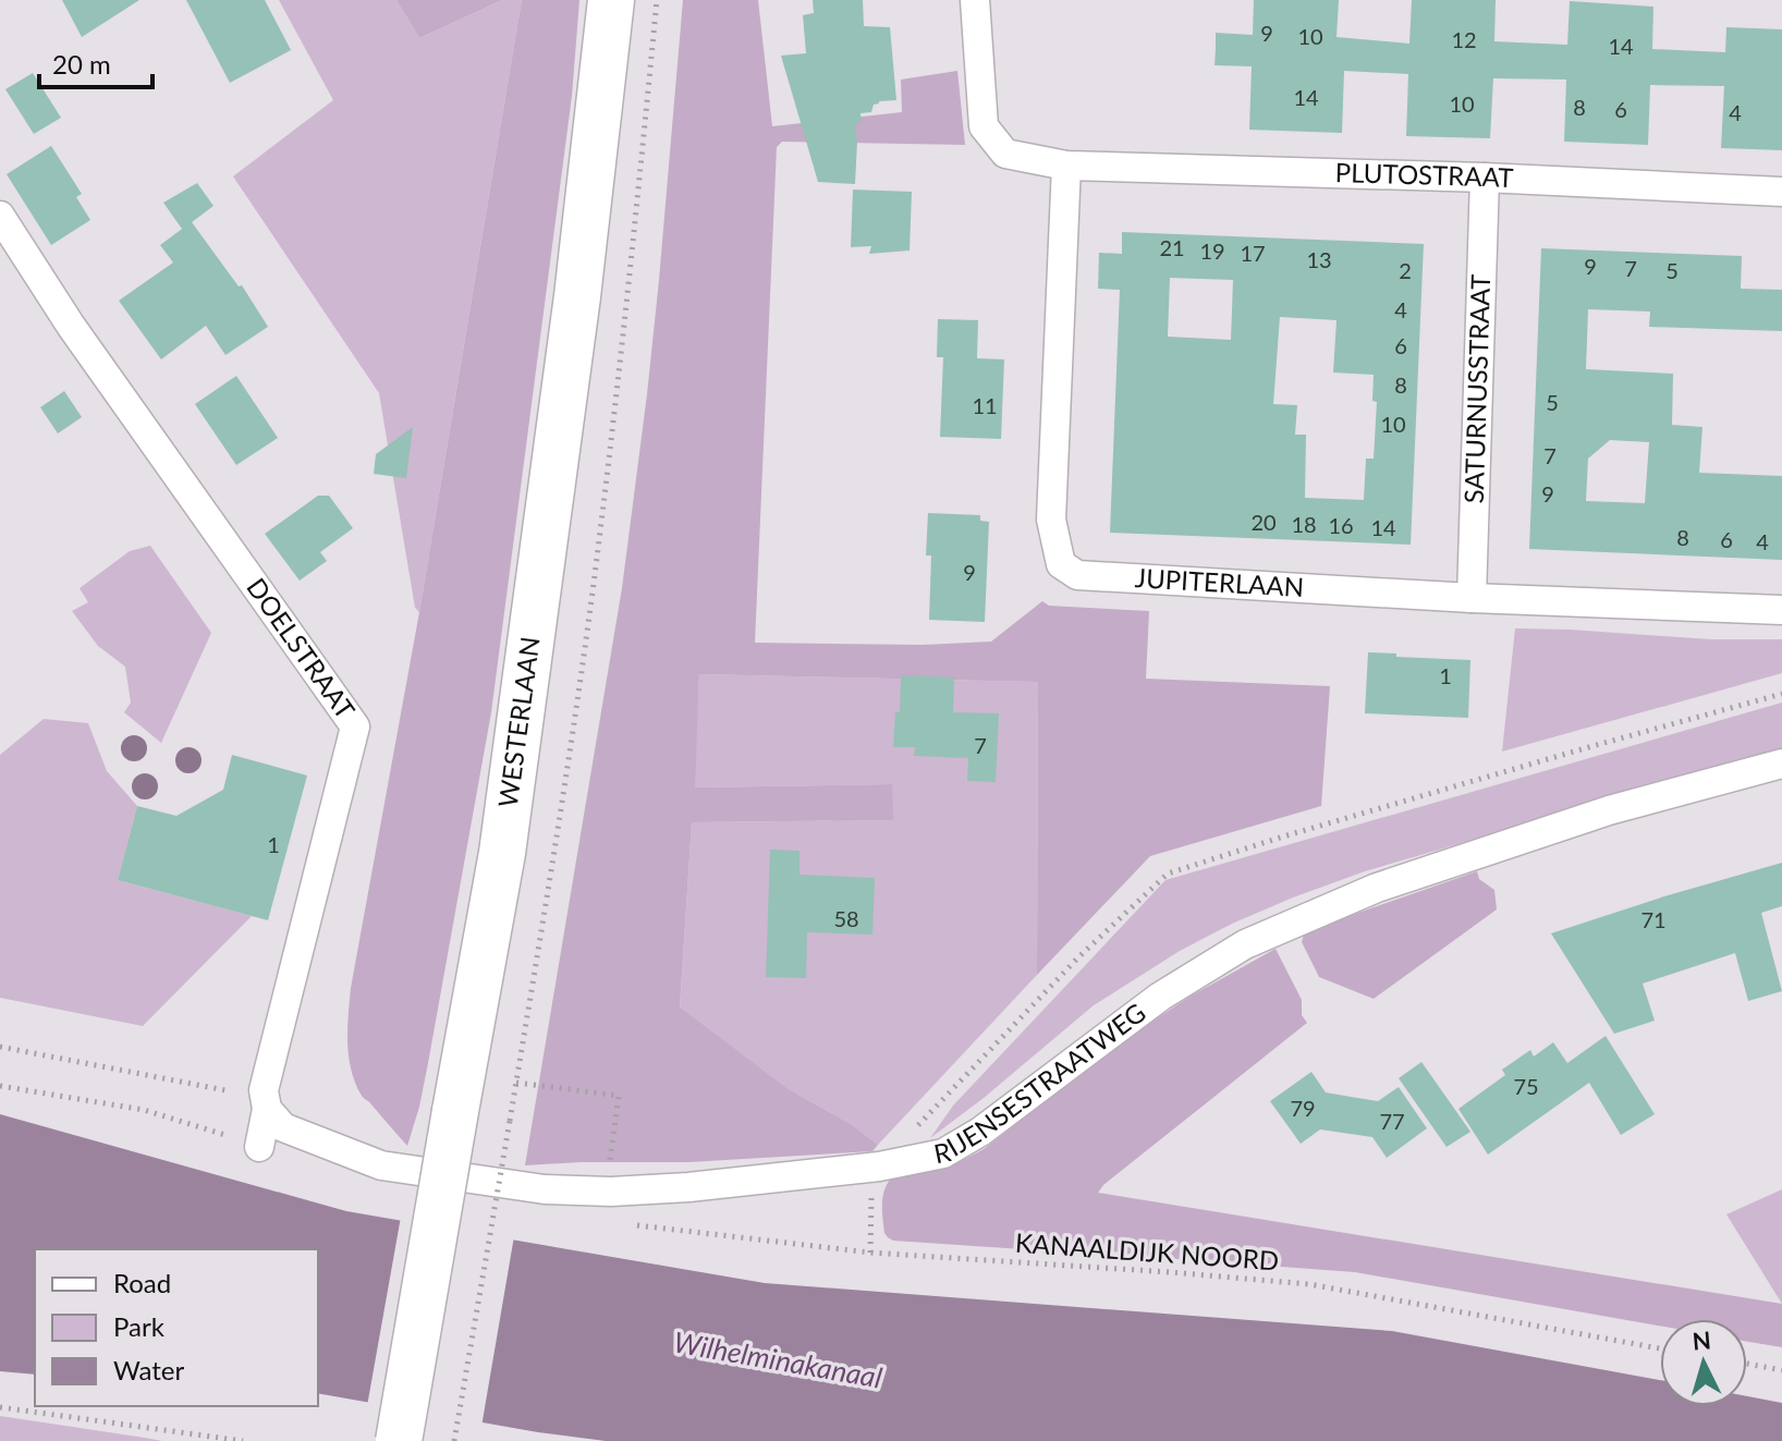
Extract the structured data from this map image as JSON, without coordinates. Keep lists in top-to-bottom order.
{
  "streets": {
    "main road": ["WESTERLAAN"],
    "street": [
      "PLUTOSTRAAT",
      "SATURNUSSTRAAT",
      "JUPITERLAAN",
      "DOELSTRAAT",
      "RIJENSESTRAATWEG"
    ],
    "path": ["KANAALDIJK NOORD"]
  },
  "crossings": [
    ["PLUTOSTRAAT", "SATURNUSSTRAAT"],
    ["PLUTOSTRAAT", "JUPITERLAAN"],
    ["SATURNUSSTRAAT", "JUPITERLAAN"],
    ["DOELSTRAAT", "RIJENSESTRAATWEG"]
  ],
  "water": ["Wilhelminakanaal"],
  "house_numbers": [
    "9",
    "10",
    "12",
    "14",
    "14",
    "10",
    "8",
    "6",
    "4",
    "21",
    "19",
    "17",
    "13",
    "9",
    "7",
    "2",
    "5",
    "4",
    "6",
    "8",
    "5",
    "11",
    "10",
    "7",
    "9",
    "20",
    "18",
    "16",
    "14",
    "8",
    "6",
    "4",
    "9",
    "1",
    "7",
    "1",
    "58",
    "71",
    "75",
    "79",
    "77"
  ],
  "legend": ["Road", "Park", "Water"],
  "scale_bar": "20 m",
  "north": "top"
}
